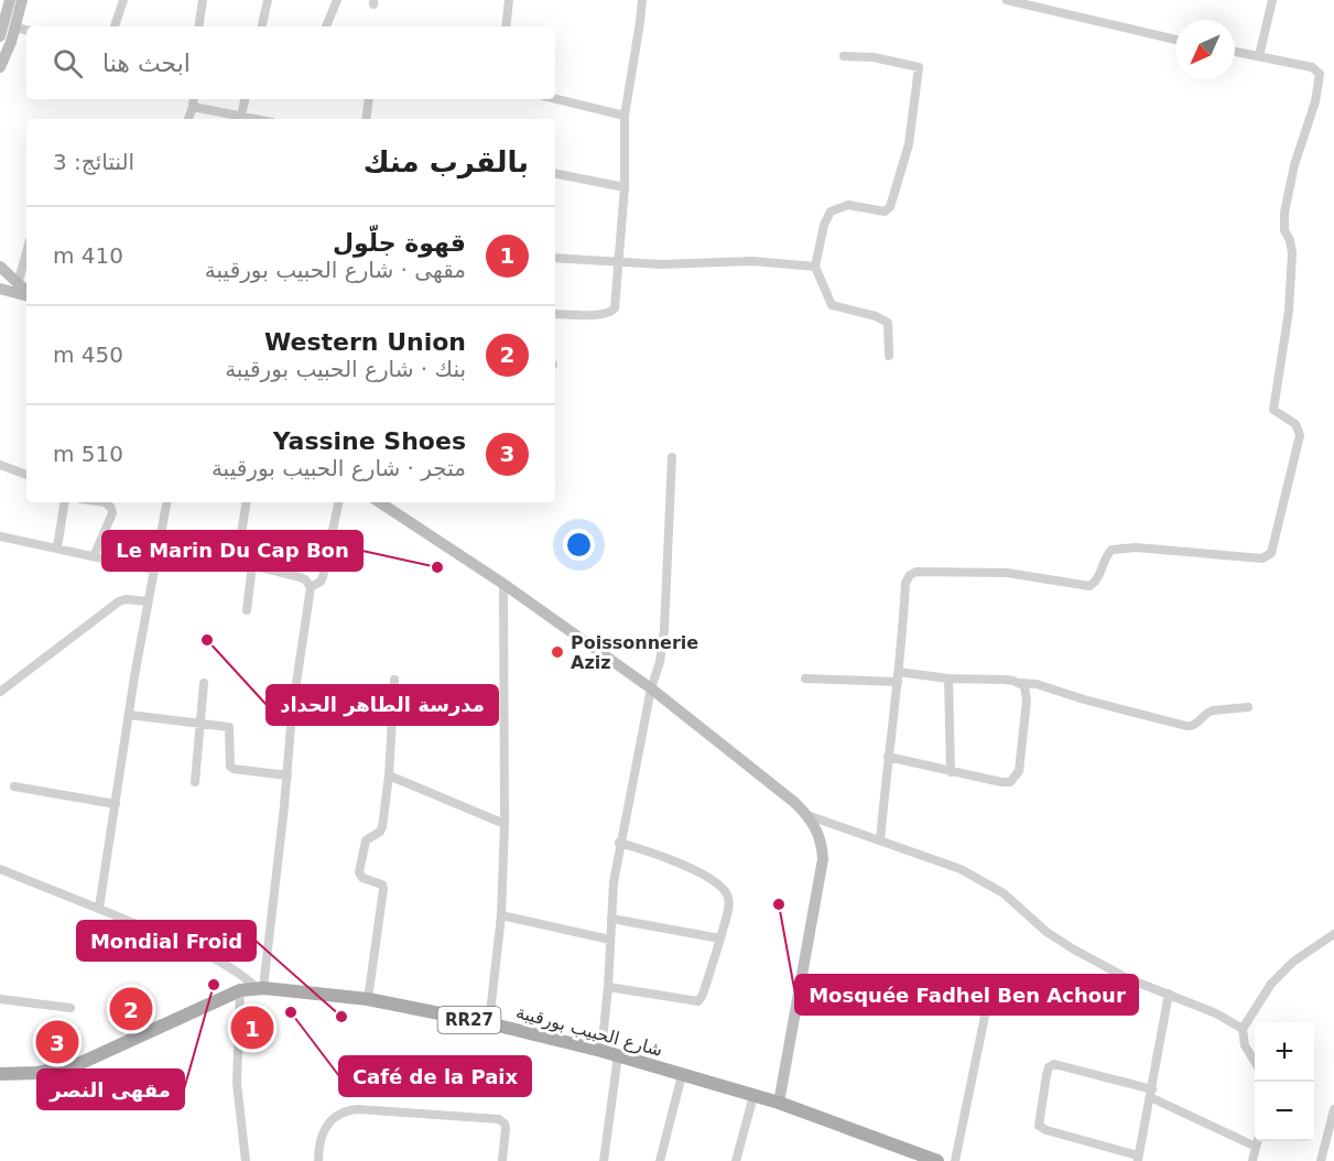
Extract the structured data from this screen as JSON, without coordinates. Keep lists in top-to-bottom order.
{
  "streets": {
    "main road": ["RR27", "شارع الحبيب بورقيبة"]
  },
  "places": [
    "Le Marin Du Cap Bon",
    "مدرسة الطاهر الحداد",
    "Poissonnerie Aziz",
    "Mosquée Fadhel Ben Achour",
    "مقهى النصر",
    "Café de la Paix",
    "Mondial Froid"
  ],
  "north": "bottom left",
  "page": {
    "search": "ابحث هنا",
    "heading": ["بالقرب منك", "النتائج: 3"],
    "list": [
      {
        "mark": "1",
        "name": "قهوة جلّول",
        "note": "مقهى · شارع الحبيب بورقيبة",
        "value": "410 m"
      },
      {
        "mark": "2",
        "name": "Western Union",
        "note": "بنك · شارع الحبيب بورقيبة",
        "value": "450 m"
      },
      {
        "mark": "3",
        "name": "Yassine Shoes",
        "note": "متجر · شارع الحبيب بورقيبة",
        "value": "510 m"
      }
    ],
    "pins": ["2", "1", "3"],
    "map_buttons": ["+", "−"]
  }
}
